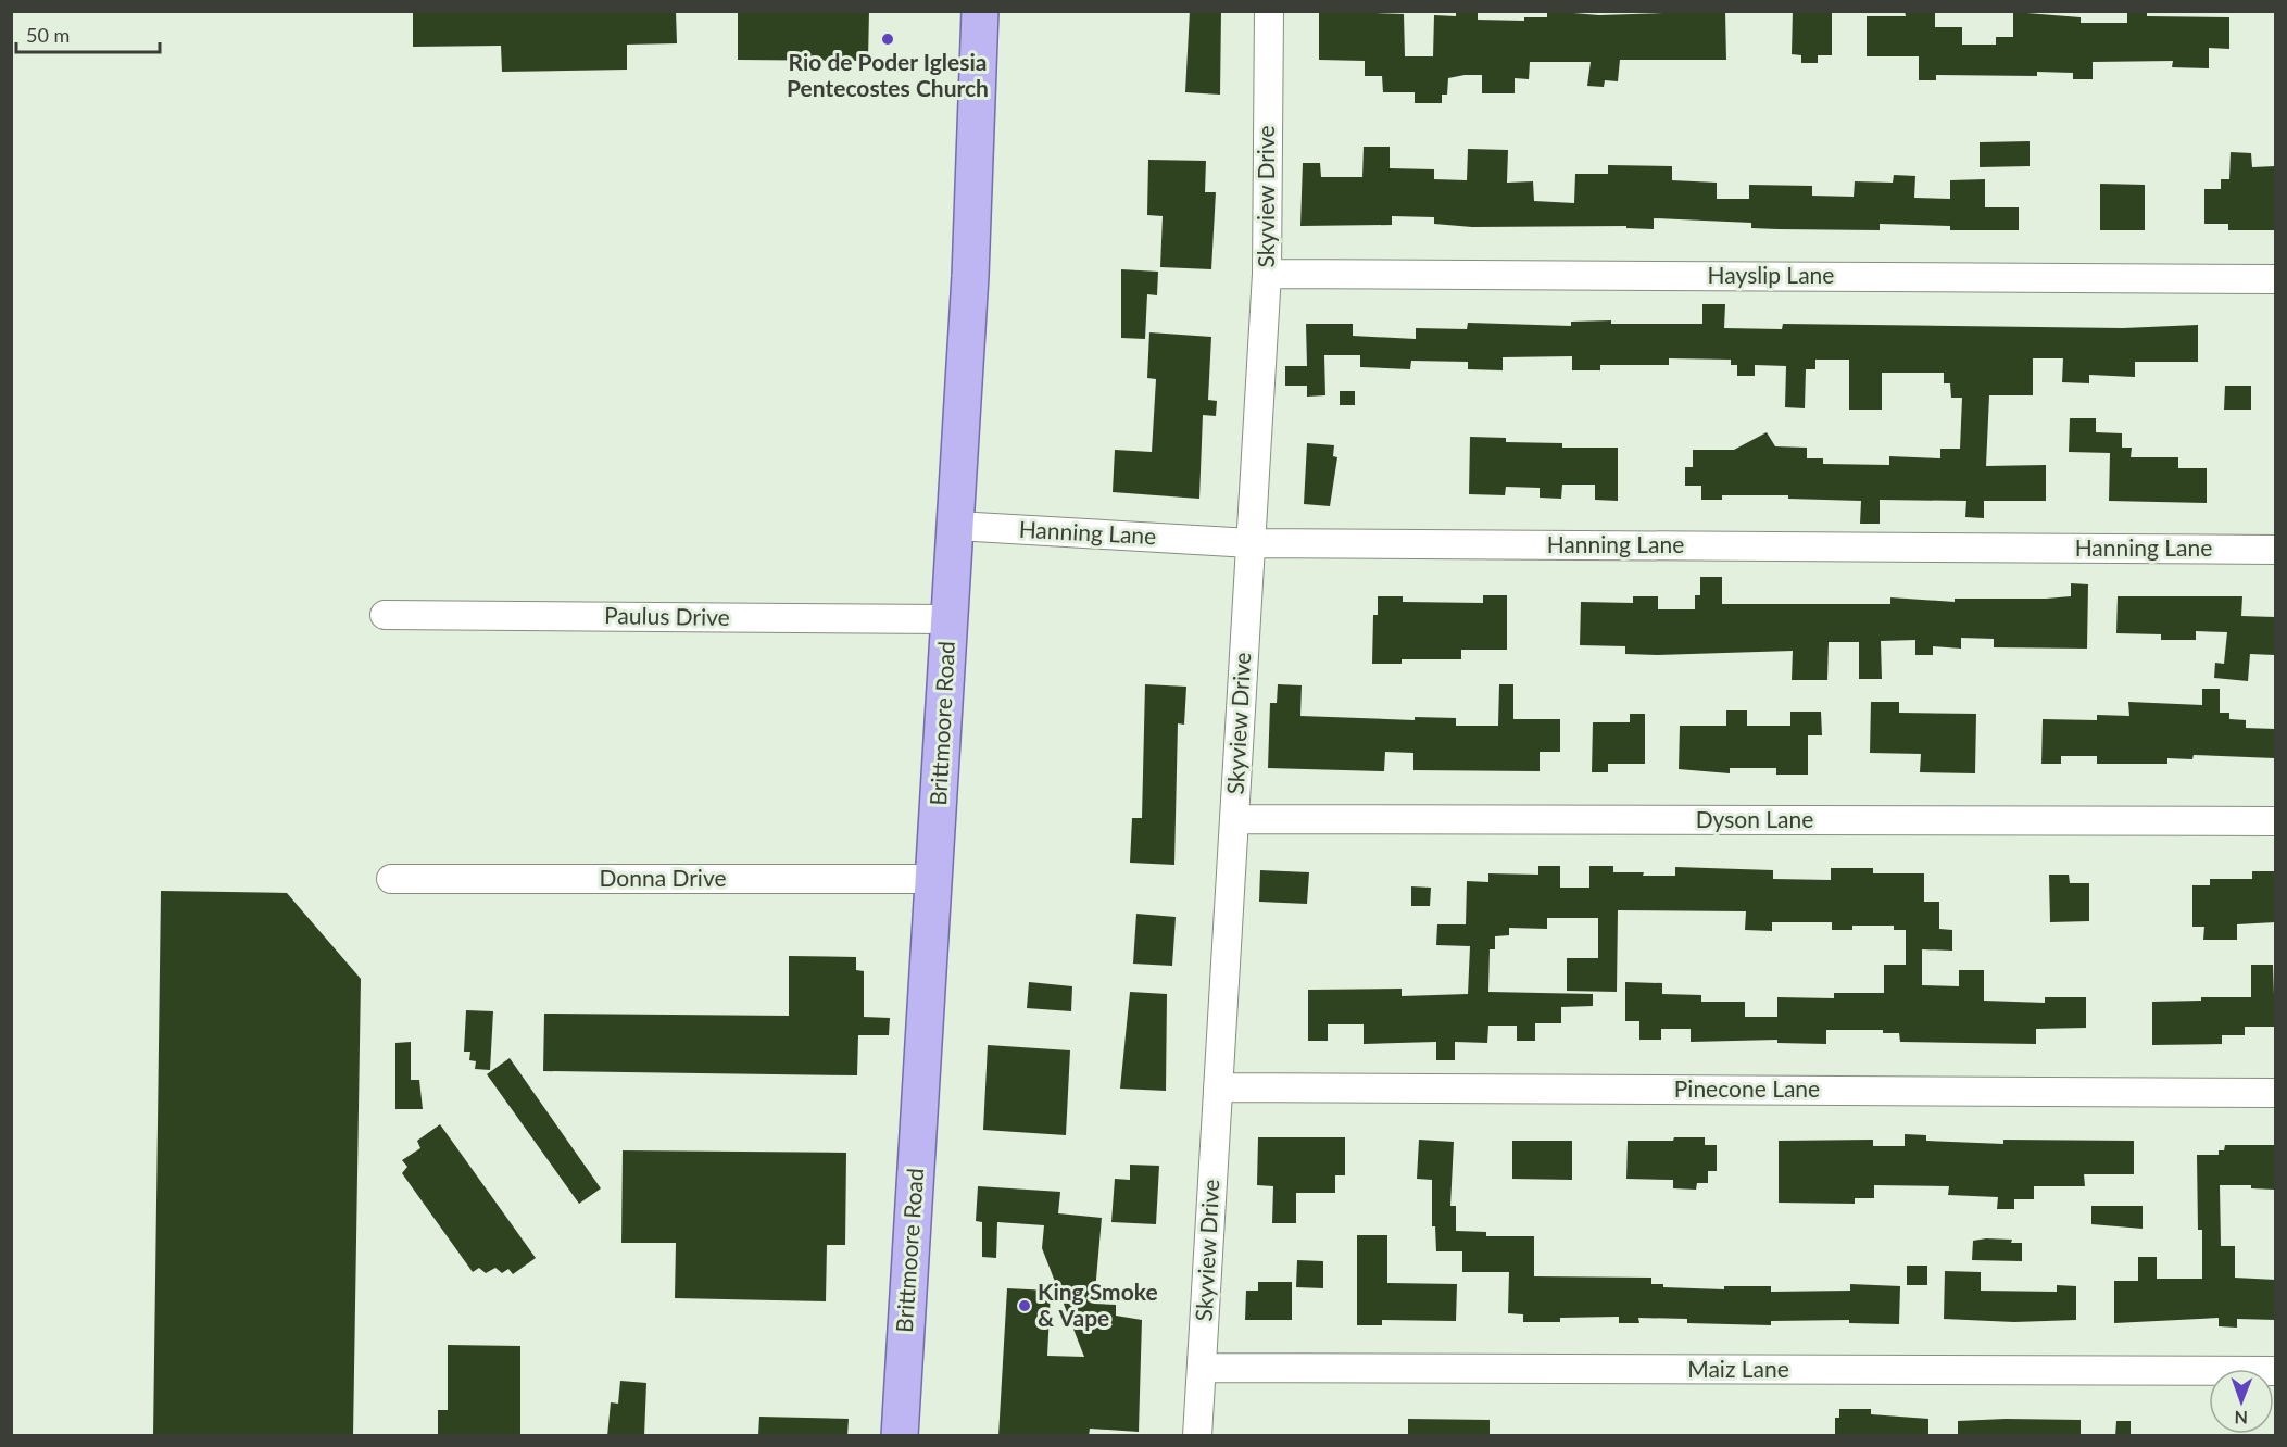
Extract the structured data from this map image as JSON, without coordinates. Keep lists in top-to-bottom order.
{
  "streets": {
    "main road": ["Brittmoore Road"],
    "street": [
      "Skyview Drive",
      "Hayslip Lane",
      "Hanning Lane",
      "Paulus Drive",
      "Dyson Lane",
      "Donna Drive",
      "Pinecone Lane",
      "Maiz Lane"
    ]
  },
  "crossings": [
    ["Skyview Drive", "Hayslip Lane"],
    ["Skyview Drive", "Hanning Lane"],
    ["Skyview Drive", "Dyson Lane"],
    ["Skyview Drive", "Pinecone Lane"],
    ["Skyview Drive", "Maiz Lane"],
    ["Hanning Lane", "Brittmoore Road"],
    ["Paulus Drive", "Brittmoore Road"],
    ["Brittmoore Road", "Donna Drive"]
  ],
  "places": ["Rio de Poder Iglesia Pentecostes Church", "King Smoke & Vape"],
  "scale_bar": "50 m",
  "north": "bottom"
}
